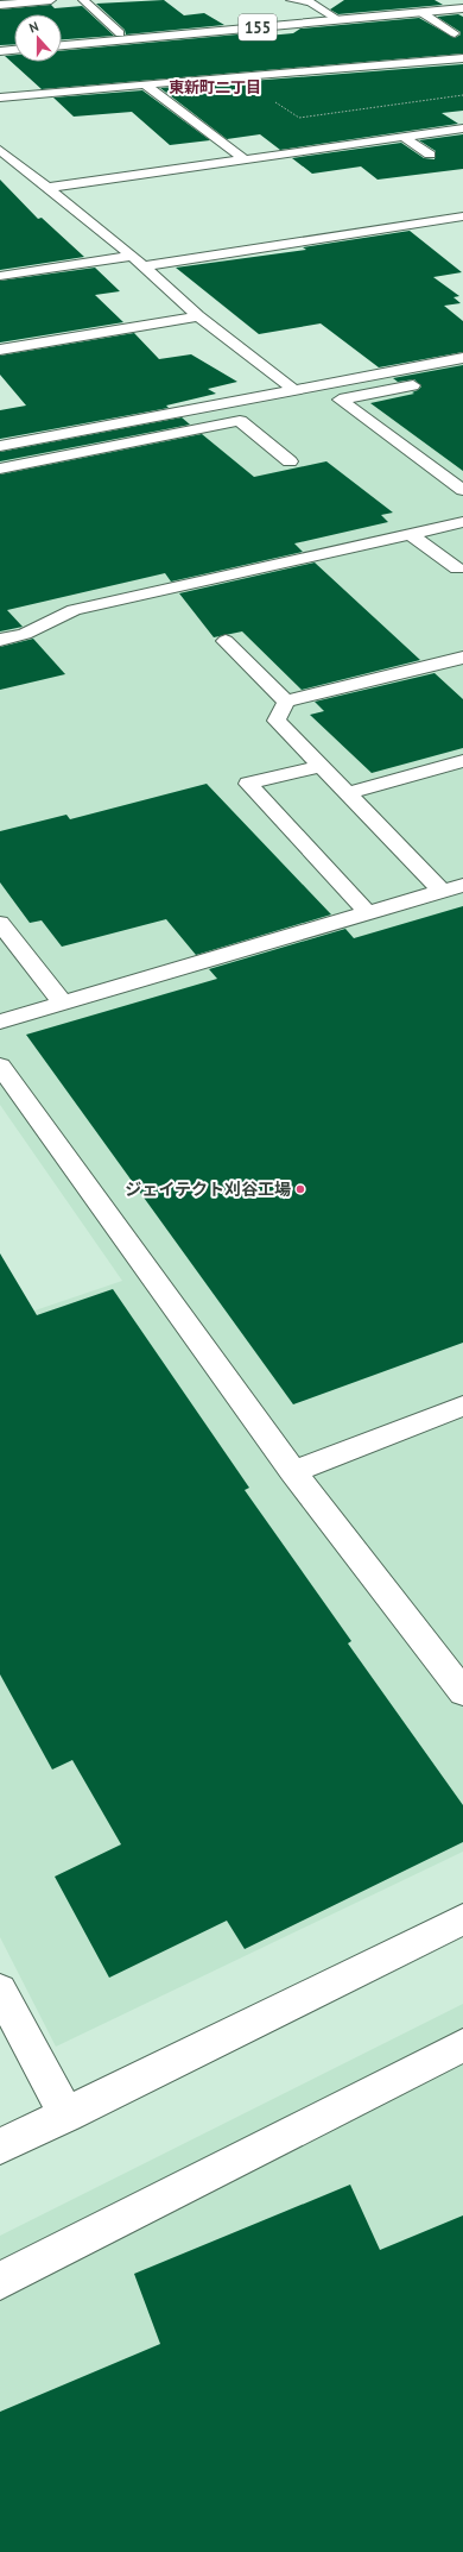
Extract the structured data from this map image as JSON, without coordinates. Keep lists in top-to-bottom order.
{
  "streets": {
    "main road": ["155"]
  },
  "districts": ["東新町二丁目"],
  "places": ["ジェイテクト刈谷工場"],
  "north": "top"
}
